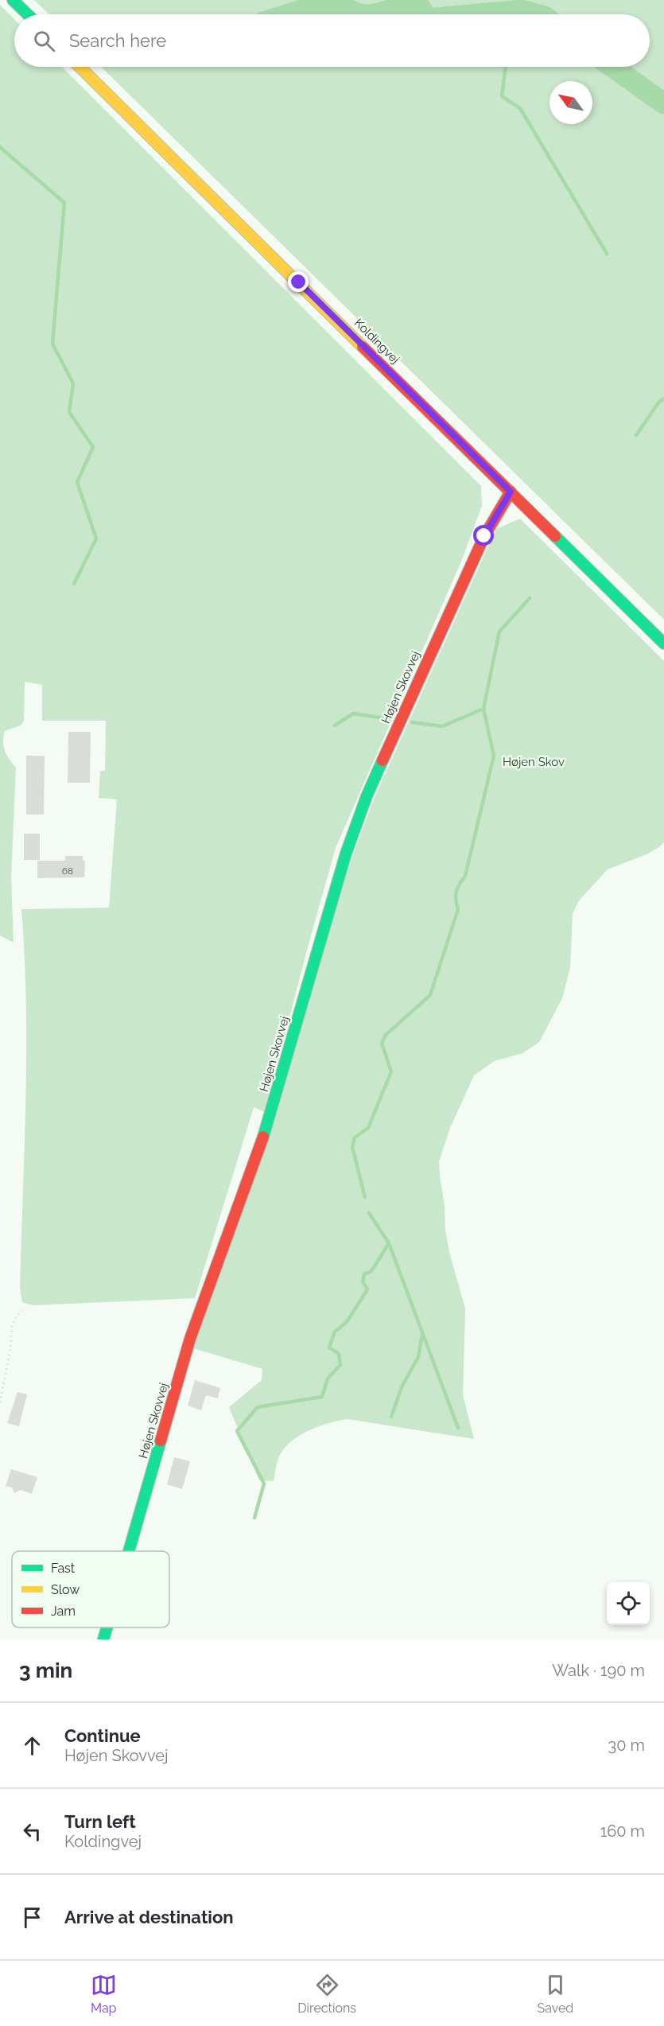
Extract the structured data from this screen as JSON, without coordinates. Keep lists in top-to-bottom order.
{
  "streets": {
    "street": ["Koldingvej", "Højen Skovvej"]
  },
  "crossings": [
    ["Koldingvej", "Højen Skovvej"]
  ],
  "parks": ["Højen Skov"],
  "house_numbers": ["68"],
  "legend": ["Fast", "Slow", "Jam"],
  "north": "top left",
  "page": {
    "search": "Search here",
    "heading": ["3 min", "Walk · 190 m"],
    "list": [
      ["Continue", "Højen Skovvej", "30 m"],
      ["Turn left", "Koldingvej", "160 m"],
      "Arrive at destination"
    ],
    "nav": ["Map", "Directions", "Saved"]
  }
}
